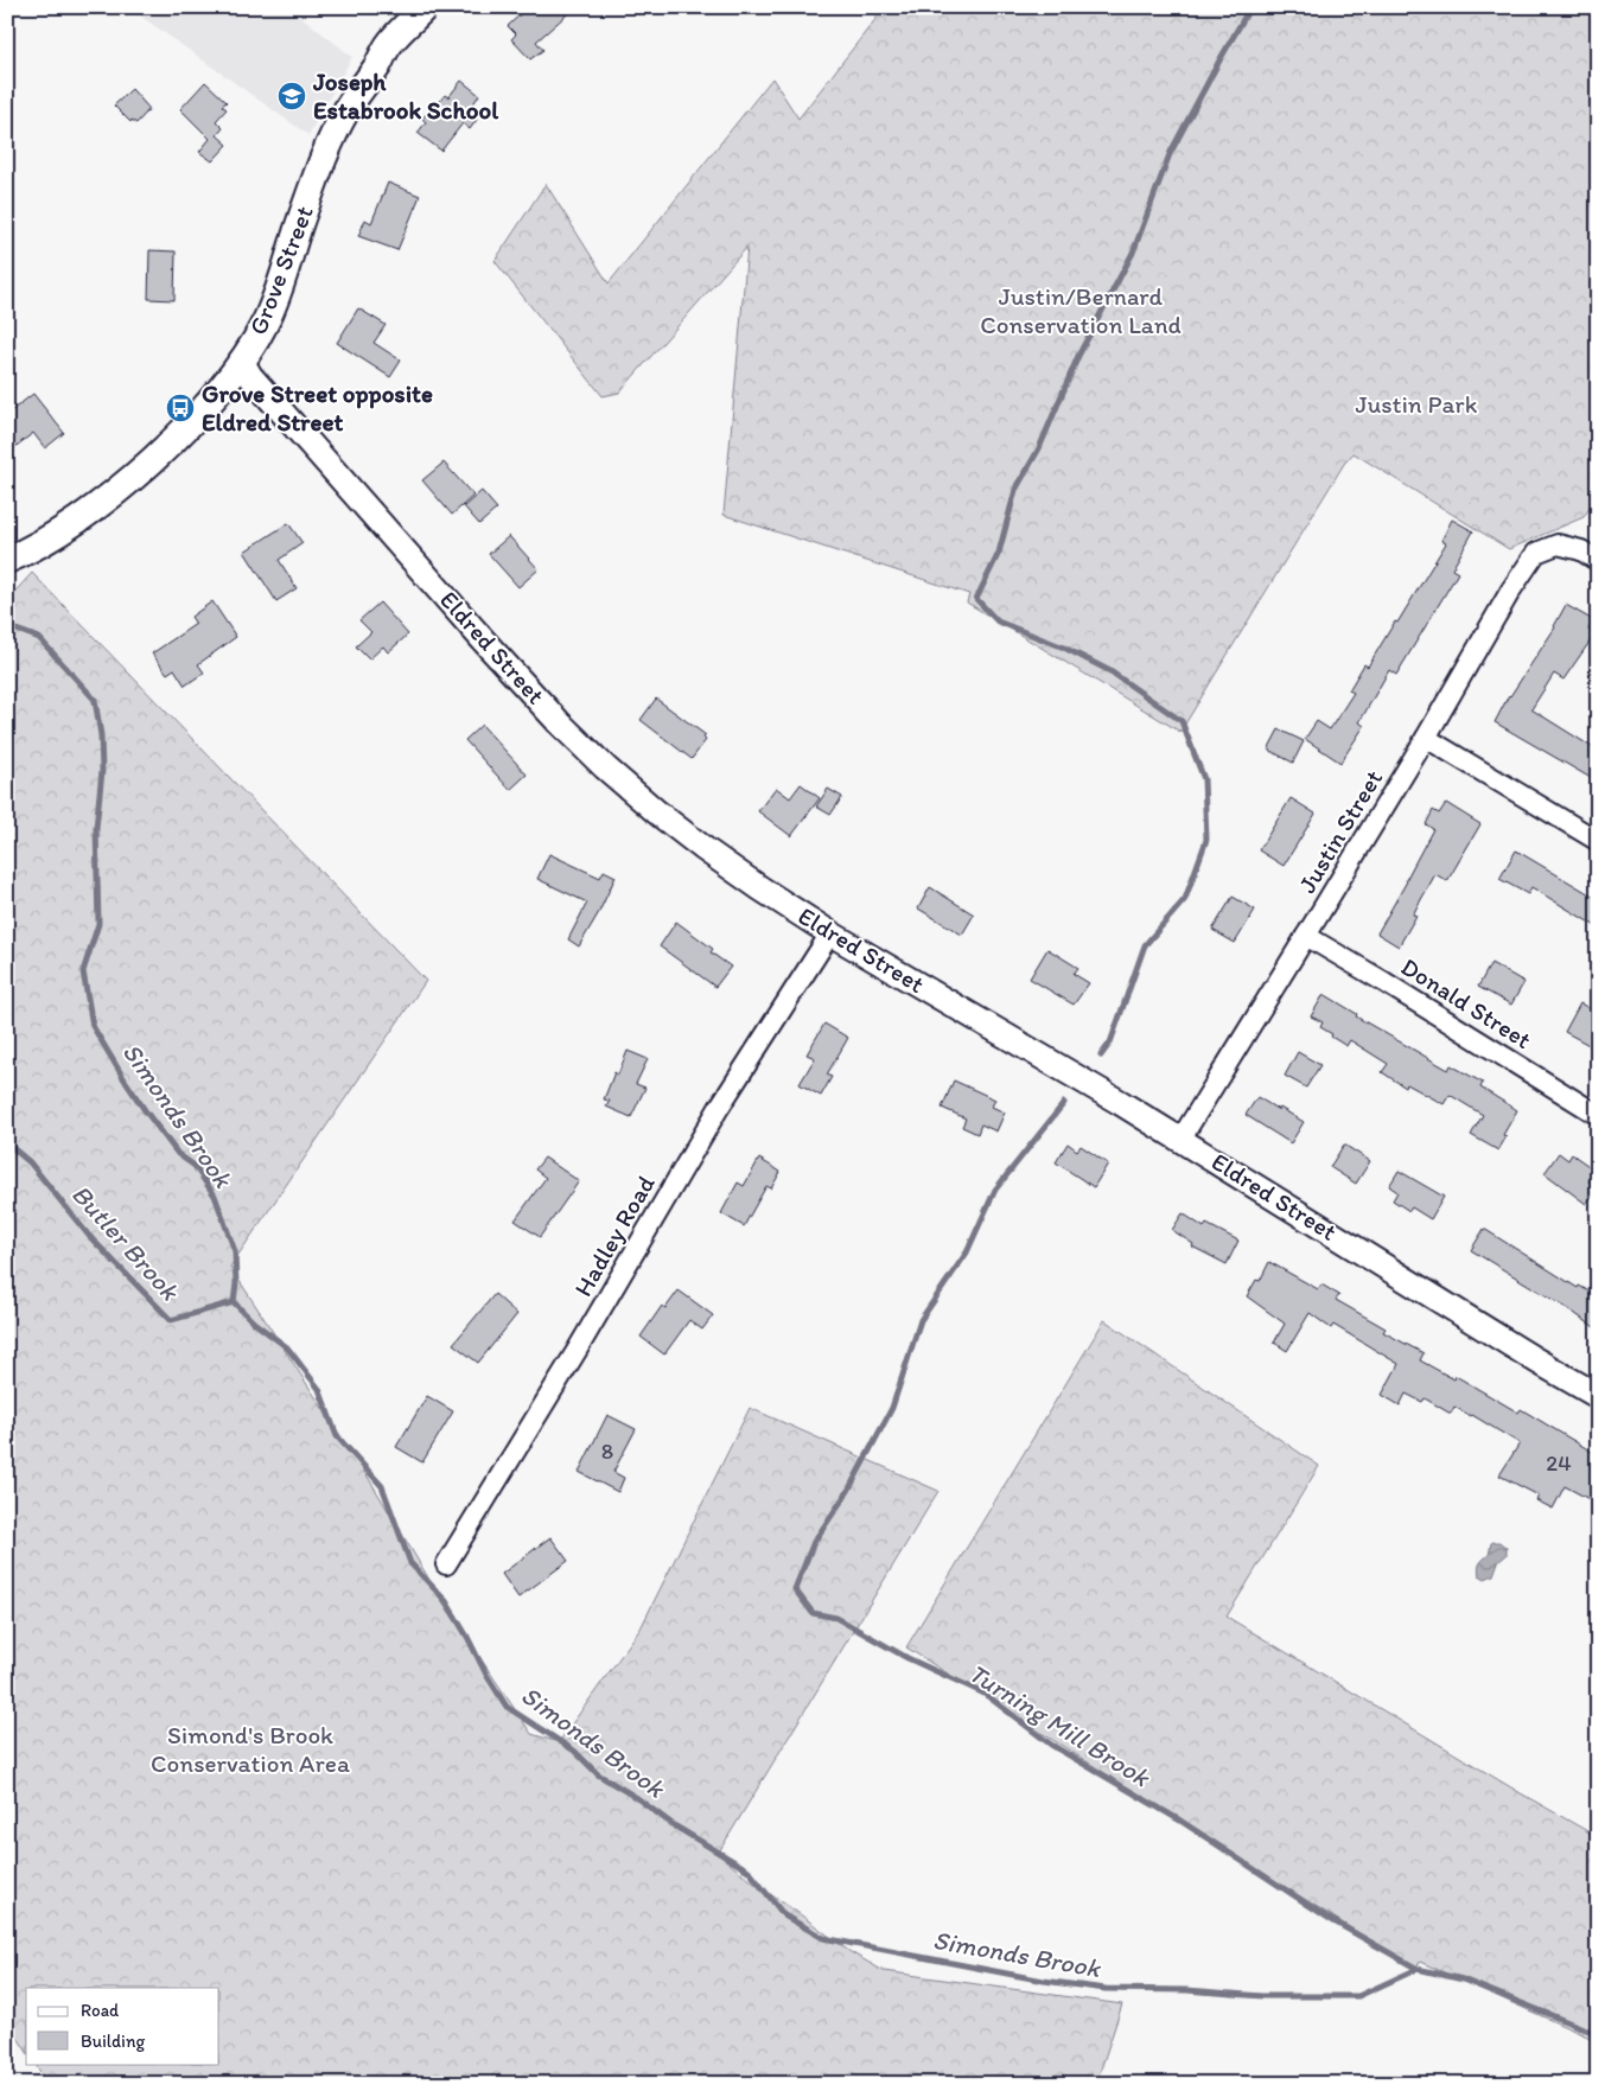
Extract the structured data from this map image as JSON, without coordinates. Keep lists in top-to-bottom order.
{
  "streets": {
    "main road": ["Grove Street"],
    "street": [
      "Eldred Street",
      "Justin Street",
      "Donald Street",
      "Hadley Road"
    ]
  },
  "crossings": [
    ["Grove Street", "Eldred Street"],
    ["Eldred Street", "Justin Street"],
    ["Eldred Street", "Hadley Road"],
    ["Justin Street", "Donald Street"]
  ],
  "water": ["Simonds Brook", "Butler Brook", "Turning Mill Brook"],
  "parks": ["Justin/Bernard Conservation Land", "Justin Park", "Simond's Brook Conservation Area"],
  "places": {
    "school or university": ["Joseph Estabrook School"],
    "bus stop": ["Grove Street opposite Eldred Street"]
  },
  "house_numbers": ["8", "24"],
  "legend": ["Road", "Building"]
}
